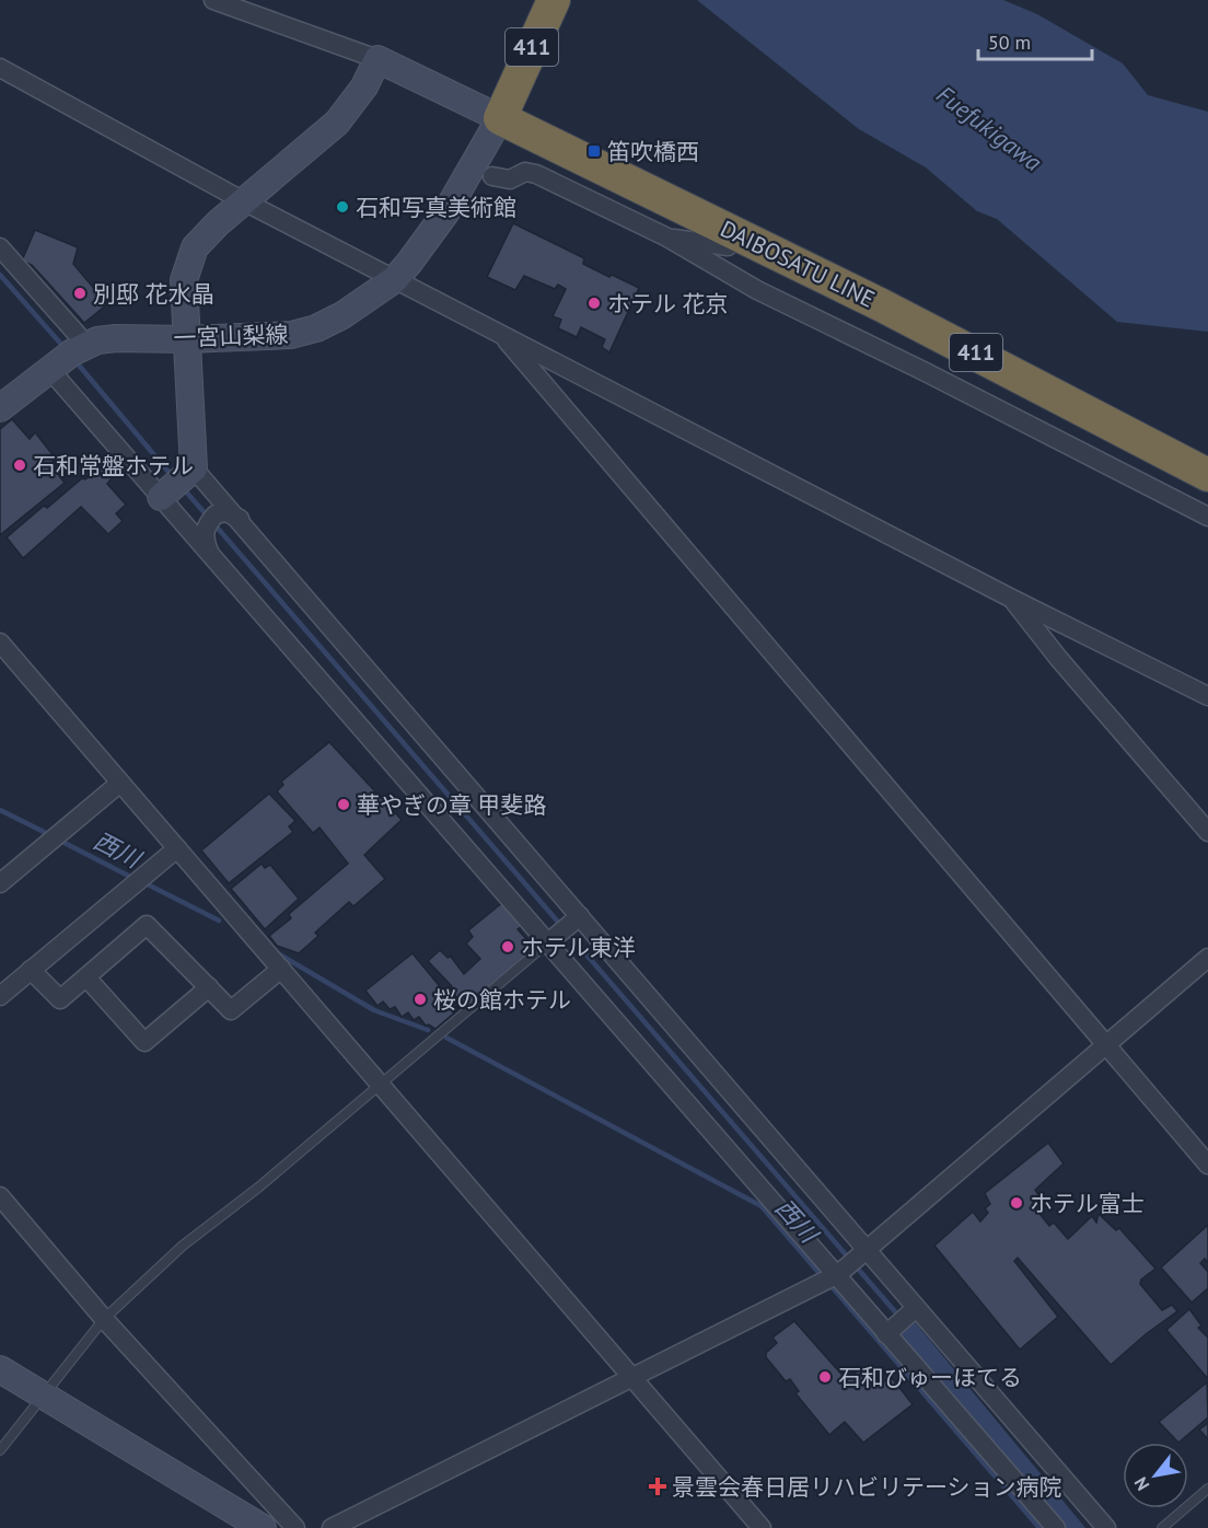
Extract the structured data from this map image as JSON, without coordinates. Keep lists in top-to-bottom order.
{
  "streets": {
    "highway": ["411", "DAIBOSATU LINE"],
    "main road": ["一宮山梨線"]
  },
  "crossings": [
    ["411", "DAIBOSATU LINE"],
    ["411", "一宮山梨線"],
    ["DAIBOSATU LINE", "一宮山梨線"]
  ],
  "water": ["Fuefukigawa", "西川"],
  "places": {
    "transit": ["笛吹橋西"],
    "other": [
      "石和写真美術館",
      "別邸 花水晶",
      "ホテル 花京",
      "石和常盤ホテル",
      "華やぎの章 甲斐路",
      "ホテル東洋",
      "桜の館ホテル",
      "ホテル富士",
      "石和びゅーほてる"
    ],
    "health": ["景雲会春日居リハビリテーション病院"]
  },
  "scale_bar": "50 m",
  "north": "bottom left"
}
